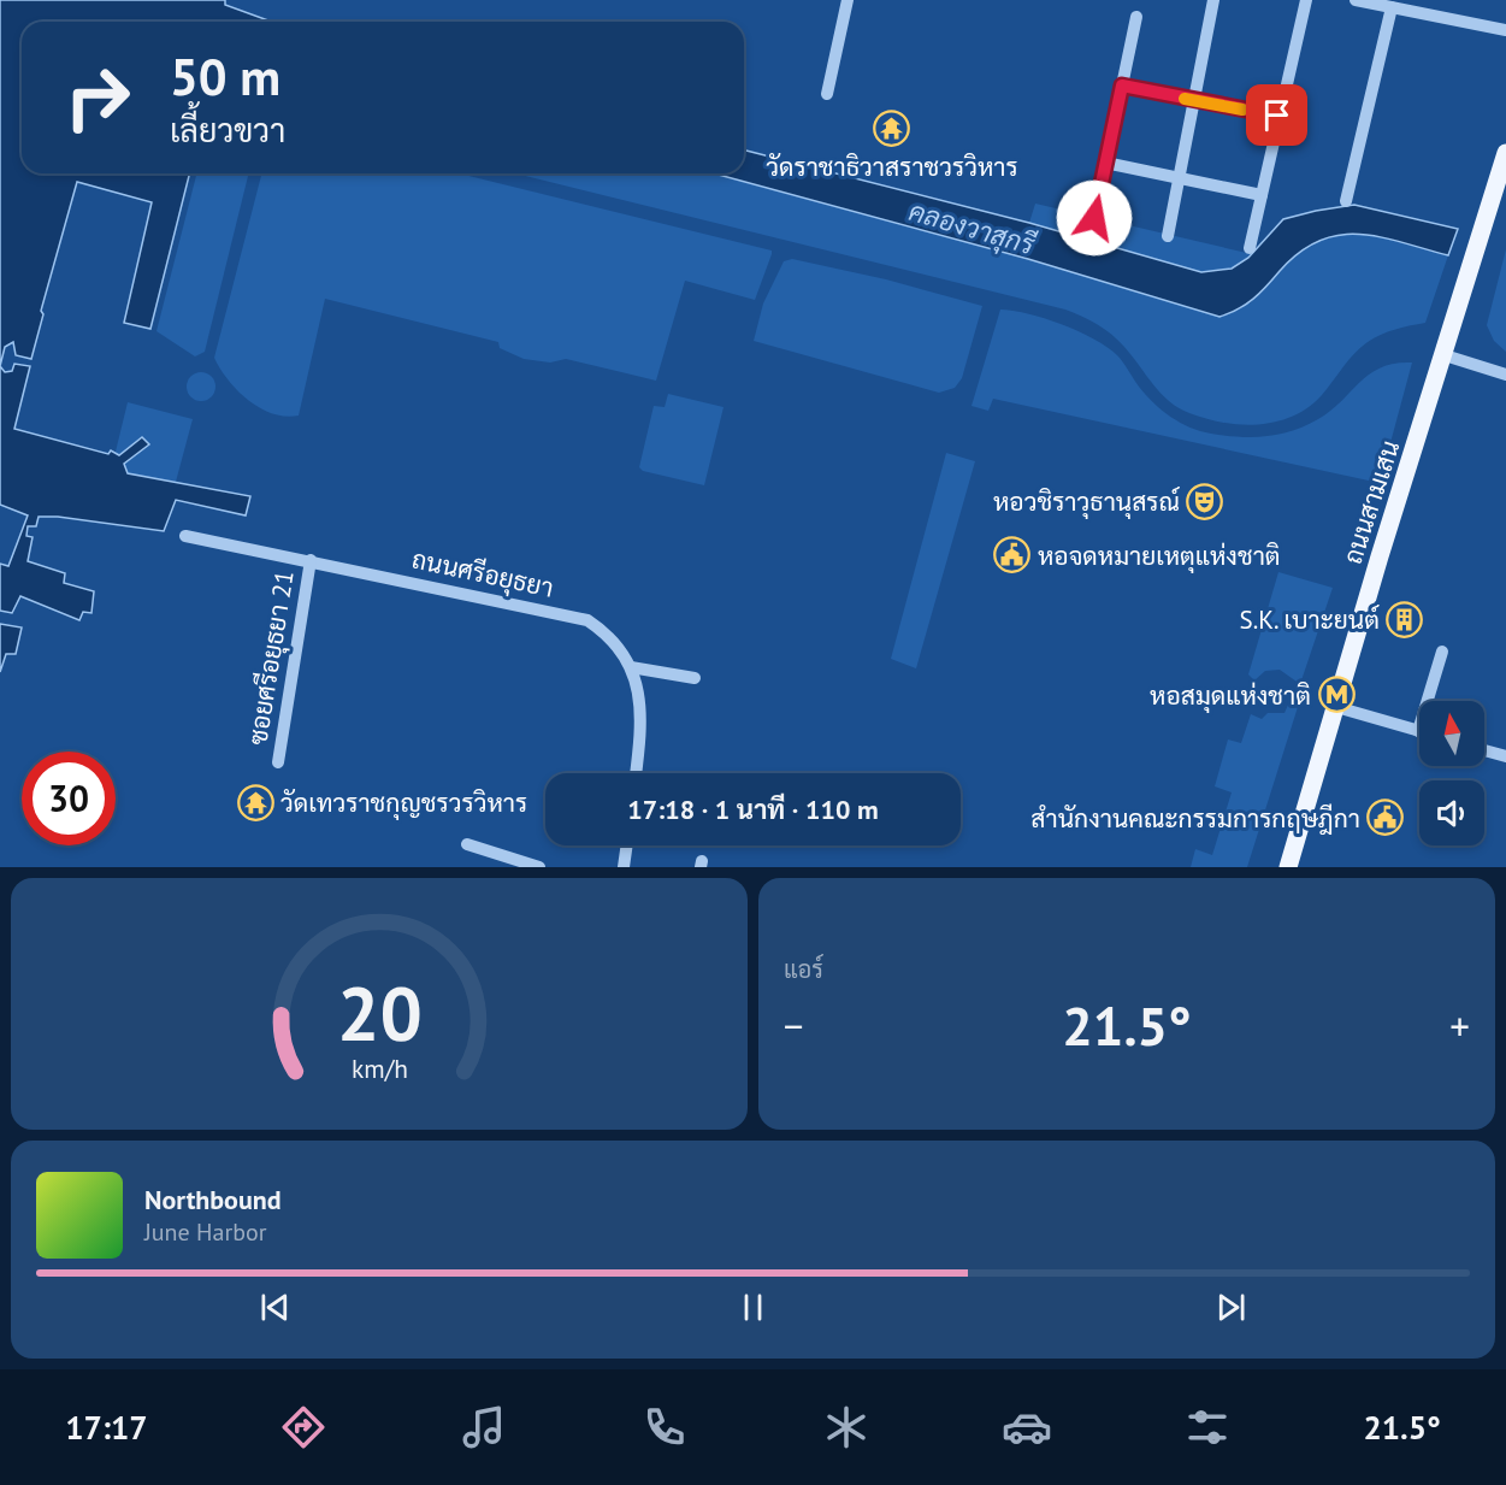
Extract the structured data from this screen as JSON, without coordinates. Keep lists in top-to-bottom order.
{
  "streets": {
    "main road": ["ถนนสามเสน"],
    "street": ["ถนนศรีอยุธยา", "ซอยศรีอยุธยา 21"]
  },
  "crossings": [
    ["ถนนศรีอยุธยา", "ซอยศรีอยุธยา 21"]
  ],
  "water": ["คลองวาสุกรี"],
  "places": {
    "temple": ["วัดราชาธิวาสราชวรวิหาร", "วัดเทวราชกุญชรวรวิหาร"],
    "theatre": ["หอวชิราวุธานุสรณ์"],
    "public building": ["หอจดหมายเหตุแห่งชาติ", "สำนักงานคณะกรรมการกฤษฎีกา"],
    "building": ["S.K. เบาะยนต์"],
    "metro station": ["หอสมุดแห่งชาติ"]
  },
  "north": "top",
  "page": {
    "turn": ["50 m", "เลี้ยวขวา"],
    "limit": "30",
    "trip": "17:18 · 1 นาที · 110 m",
    "tile": "แอร์",
    "heat": ["−", "21.5°", "+"],
    "song": ["Northbound", "June Harbor"],
    "tabs": ["17:17", "21.5°"],
    "gauge": ["20", "km/h"]
  }
}
